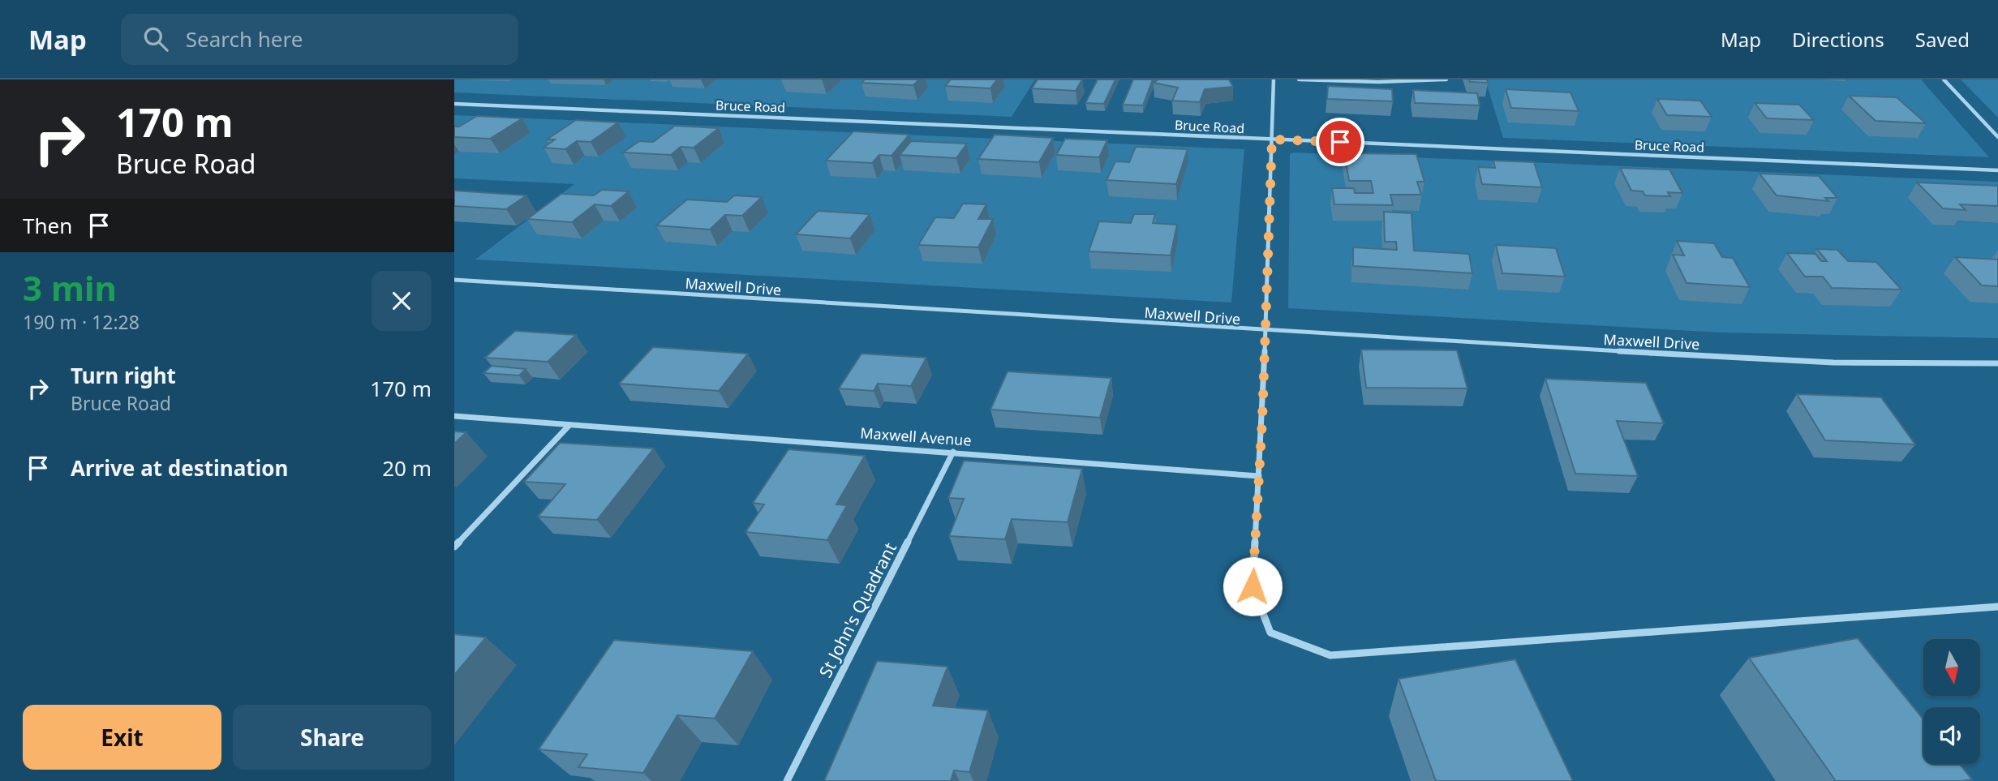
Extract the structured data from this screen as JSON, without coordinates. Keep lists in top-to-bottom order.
{
  "streets": {
    "street": [
      "Bruce Road",
      "Maxwell Drive",
      "Maxwell Avenue",
      "St John's Quadrant"
    ]
  },
  "crossings": [
    ["Maxwell Avenue", "St John's Quadrant"]
  ],
  "north": "bottom",
  "page": {
    "header": "Map",
    "search": "Search here",
    "nav": ["Map", "Directions", "Saved"],
    "turn": ["170 m", "Bruce Road"],
    "then": "Then",
    "heading": ["3 min", "190 m · 12:28"],
    "list": [
      {
        "name": "Turn right",
        "note": "Bruce Road",
        "value": "170 m"
      },
      {
        "name": "Arrive at destination",
        "value": "20 m"
      }
    ],
    "buttons": ["Exit", "Share"]
  }
}
